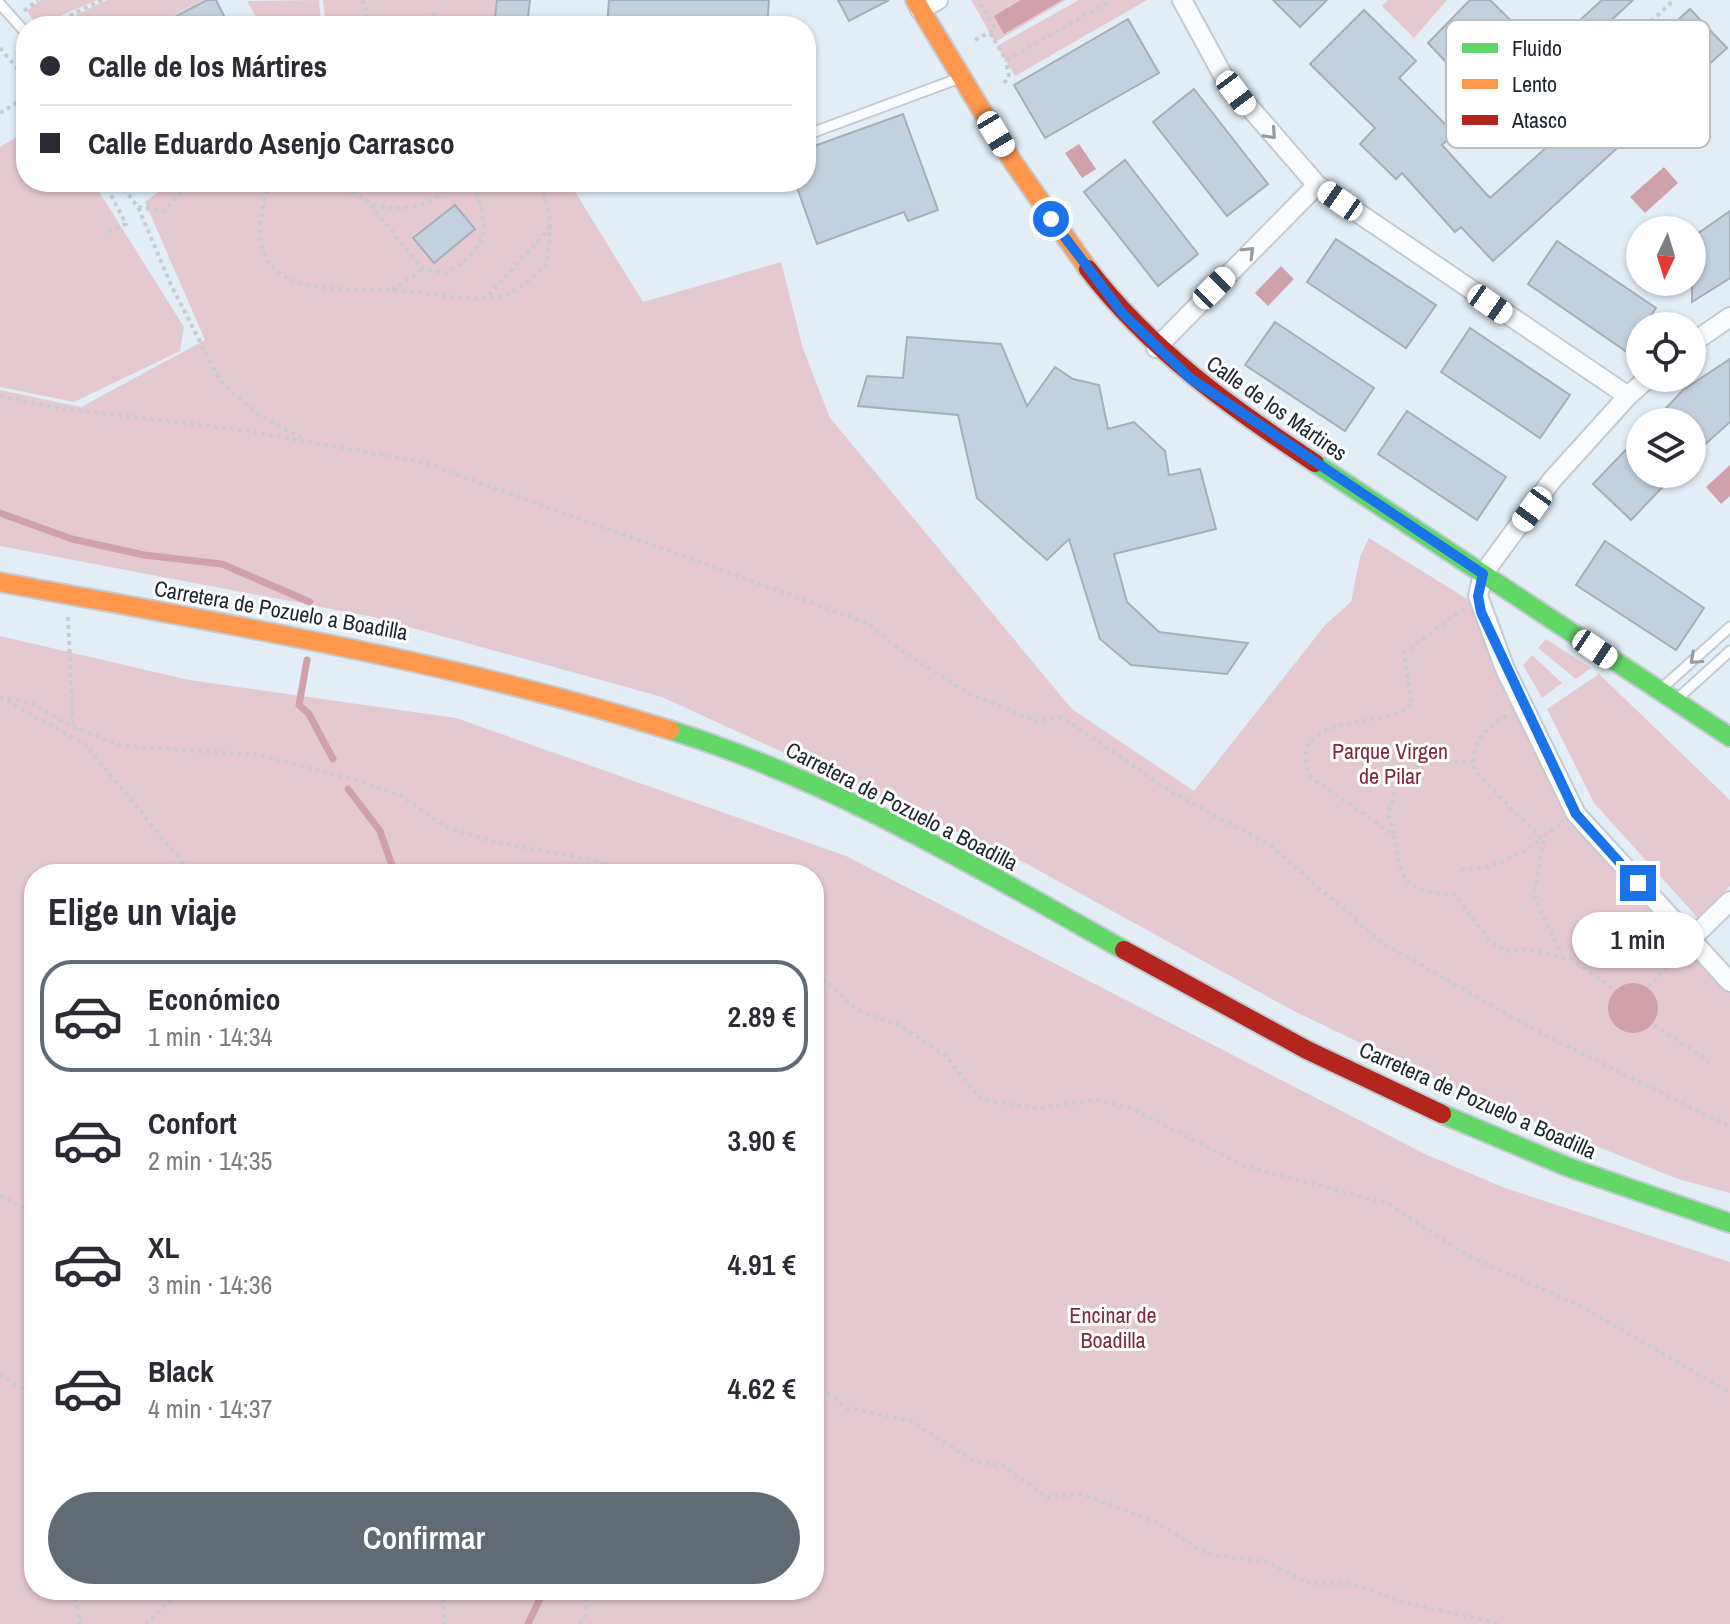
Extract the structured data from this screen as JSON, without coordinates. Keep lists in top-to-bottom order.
{
  "streets": {
    "main road": ["Calle de los Mártires", "Carretera de Pozuelo a Boadilla"]
  },
  "parks": ["Parque Virgen de Pilar", "Encinar de Boadilla"],
  "legend": ["Fluido", "Lento", "Atasco"],
  "north": "bottom",
  "page": {
    "banner": ["Calle de los Mártires", "Calle Eduardo Asenjo Carrasco"],
    "heading": "Elige un viaje",
    "bubble": "1 min",
    "list": [
      {
        "name": "Económico",
        "note": "1 min · 14:34",
        "value": "2.89 €"
      },
      {
        "name": "Confort",
        "note": "2 min · 14:35",
        "value": "3.90 €"
      },
      {
        "name": "XL",
        "note": "3 min · 14:36",
        "value": "4.91 €"
      },
      {
        "name": "Black",
        "note": "4 min · 14:37",
        "value": "4.62 €"
      }
    ],
    "buttons": "Confirmar"
  }
}
